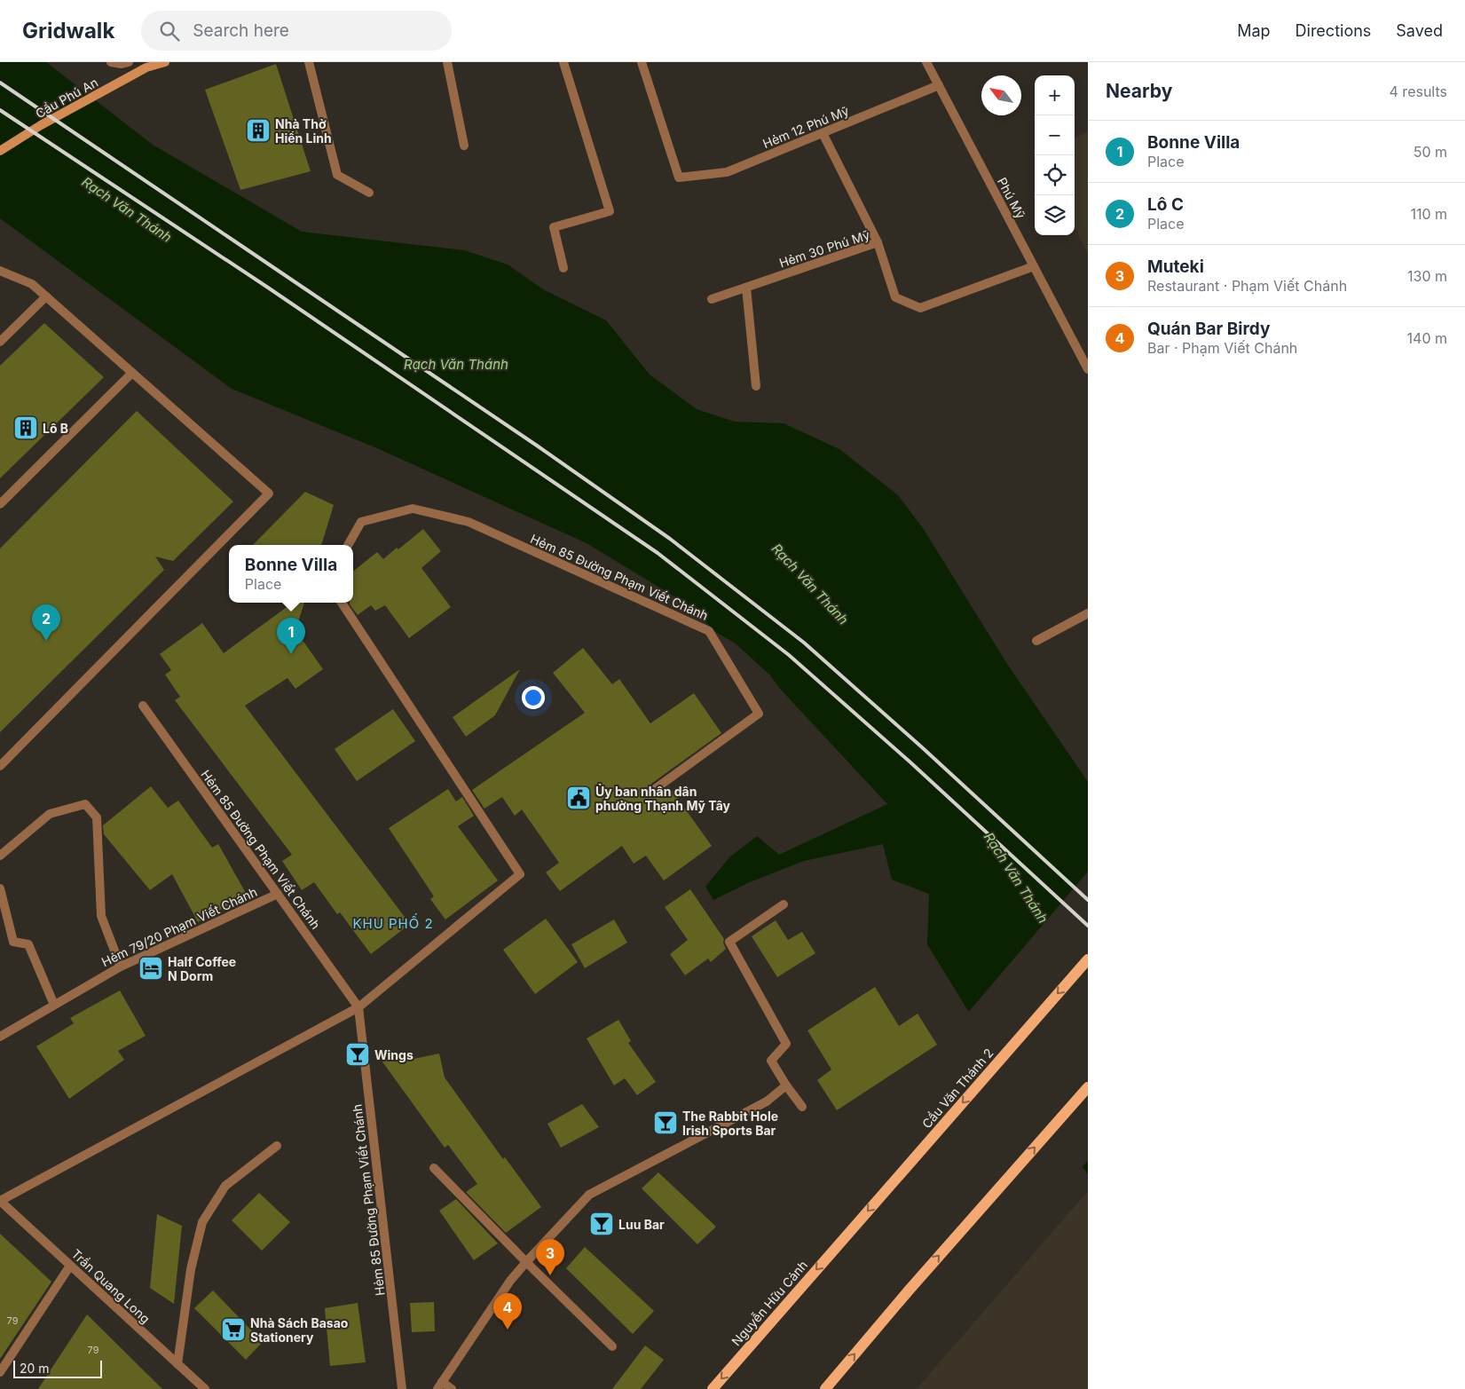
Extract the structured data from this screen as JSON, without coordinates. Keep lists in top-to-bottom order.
{
  "streets": {
    "main road": ["Cầu Văn Thánh 2", "Nguyễn Hữu Cảnh"],
    "street": [
      "Cầu Phú An",
      "Hẻm 12 Phú Mỹ",
      "Phú Mỹ",
      "Hẻm 30 Phú Mỹ",
      "Hẻm 85 Đường Phạm Viết Chánh",
      "Hẻm 79/20 Phạm Viết Chánh",
      "Trần Quang Long"
    ]
  },
  "crossings": [
    ["Hẻm 12 Phú Mỹ", "Phú Mỹ"],
    ["Phú Mỹ", "Hẻm 30 Phú Mỹ"],
    ["Hẻm 85 Đường Phạm Viết Chánh", "Hẻm 79/20 Phạm Viết Chánh"],
    ["Cầu Văn Thánh 2", "Nguyễn Hữu Cảnh"]
  ],
  "districts": ["KHU PHỐ 2"],
  "water": ["Rạch Văn Thánh"],
  "places": {
    "building": ["Nhà Thờ Hiển Linh", "Lô B"],
    "public building": ["Ủy ban nhân dân phường Thạnh Mỹ Tây"],
    "hotel": ["Half Coffee N Dorm"],
    "bar": ["Wings", "The Rabbit Hole Irish Sports Bar", "Luu Bar"],
    "supermarket": ["Nhà Sách Basao Stationery"]
  },
  "house_numbers": ["79", "79"],
  "scale_bar": "20 m",
  "north": "top left",
  "page": {
    "header": "Gridwalk",
    "search": "Search here",
    "nav": ["Map", "Directions", "Saved"],
    "heading": ["Nearby", "4 results"],
    "map_buttons": ["+", "−"],
    "list": [
      {
        "mark": "1",
        "name": "Bonne Villa",
        "note": "Place",
        "value": "50 m"
      },
      {
        "mark": "2",
        "name": "Lô C",
        "note": "Place",
        "value": "110 m"
      },
      {
        "mark": "3",
        "name": "Muteki",
        "note": "Restaurant · Phạm Viết Chánh",
        "value": "130 m"
      },
      {
        "mark": "4",
        "name": "Quán Bar Birdy",
        "note": "Bar · Phạm Viết Chánh",
        "value": "140 m"
      }
    ],
    "popup": ["Bonne Villa", "Place"],
    "pins": [
      "2",
      "1",
      "3",
      "4"
    ],
    "scale": "20 m"
  }
}
